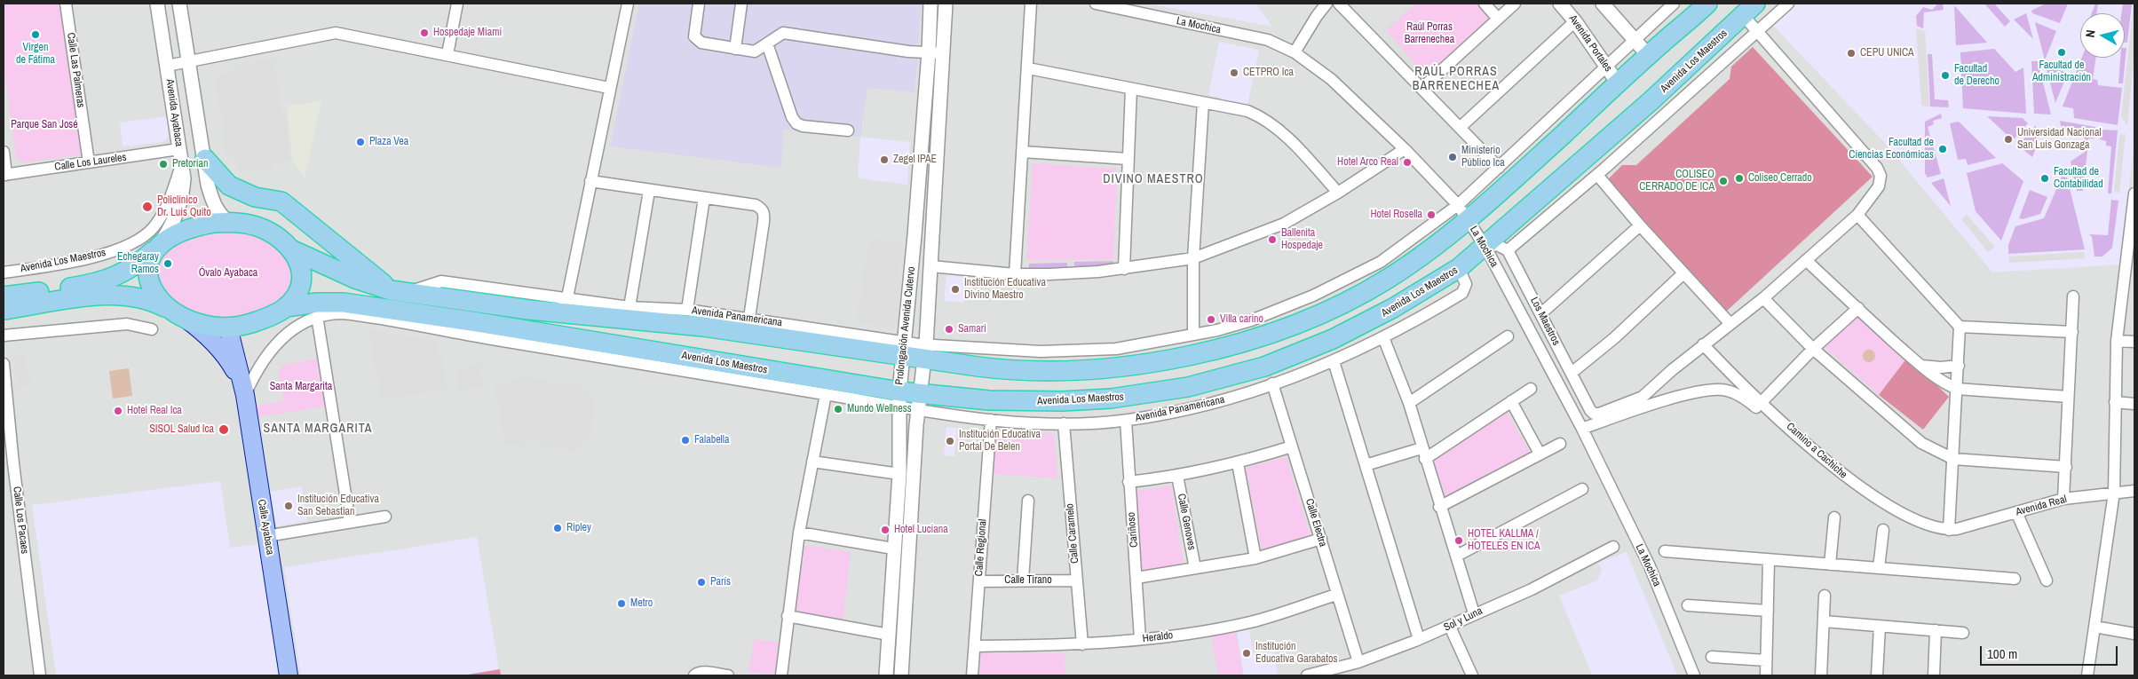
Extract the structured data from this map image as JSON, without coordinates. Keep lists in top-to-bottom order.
{
  "streets": {
    "highway": ["Avenida Los Maestros"],
    "main road": ["Calle Ayabaca"],
    "street": [
      "La Mochica",
      "Avenida Portales",
      "Calle Las Palmeras",
      "Avenida Ayabaca",
      "Calle Los Laureles",
      "Avenida Panamericana",
      "Los Maestros",
      "Prolongación Avenida Cutervo",
      "Camino a Cachiche",
      "Avenida Real",
      "Calle Los Pacaes",
      "Calle Genoves",
      "Calle Electra",
      "Cariñoso",
      "Calle Caramelo",
      "Calle Regional",
      "Calle Tirano",
      "Sol y Luna",
      "Heraldo"
    ]
  },
  "crossings": [
    ["La Mochica", "Avenida Los Maestros"],
    ["Avenida Los Maestros", "Avenida Ayabaca"],
    ["Avenida Los Maestros", "Avenida Panamericana"],
    ["Avenida Los Maestros", "Prolongación Avenida Cutervo"],
    ["Avenida Los Maestros", "Calle Ayabaca"],
    ["Calle Las Palmeras", "Calle Los Laureles"],
    ["Avenida Ayabaca", "Calle Los Laureles"],
    ["Avenida Ayabaca", "Calle Ayabaca"],
    ["Avenida Panamericana", "Prolongación Avenida Cutervo"],
    ["Avenida Panamericana", "Calle Electra"],
    ["Avenida Panamericana", "Cariñoso"],
    ["Avenida Panamericana", "Calle Caramelo"],
    ["Avenida Panamericana", "Calle Regional"],
    ["Camino a Cachiche", "Avenida Real"],
    ["Calle Electra", "Sol y Luna"],
    ["Calle Electra", "Heraldo"],
    ["Cariñoso", "Heraldo"],
    ["Calle Caramelo", "Calle Tirano"],
    ["Calle Caramelo", "Heraldo"],
    ["Calle Regional", "Calle Tirano"],
    ["Calle Regional", "Heraldo"]
  ],
  "districts": ["RAÚL PORRAS BARRENECHEA", "DIVINO MAESTRO", "SANTA MARGARITA"],
  "parks": [
    "Raúl Porras Barrenechea",
    "Parque San José",
    "Óvalo Ayabaca",
    "Santa Margarita"
  ],
  "places": [
    "Hospedaje Miami",
    "Virgen de Fátima",
    "Facultad de Administración",
    "CEPU UNICA",
    "CETPRO Ica",
    "Facultad de Derecho",
    "Universidad Nacional San Luis Gonzaga",
    "Plaza Vea",
    "Facultad de Ciencias Económicas",
    "Ministerio Público Ica",
    "Zegel IPAE",
    "Hotel Arco Real",
    "Pretorian",
    "Coliseo Cerrado",
    "Facultad de Contabilidad",
    "COLISEO CERRADO DE ICA",
    "Policlínico Dr. Luis Quito",
    "Hotel Rosella",
    "Ballenita Hospedaje",
    "Echegaray Ramos",
    "Institución Educativa Divino Maestro",
    "Villa carino",
    "Samari",
    "Mundo Wellness",
    "Hotel Real Ica",
    "SISOL Salud Ica",
    "Falabella",
    "Institución Educativa Portal De Belen",
    "Institución Educativa San Sebastian",
    "Ripley",
    "Hotel Luciana",
    "HOTEL KALLMA / HOTELES EN ICA",
    "París",
    "Metro",
    "Institución Educativa Garabatos"
  ],
  "scale_bar": "100 m",
  "north": "left"
}
